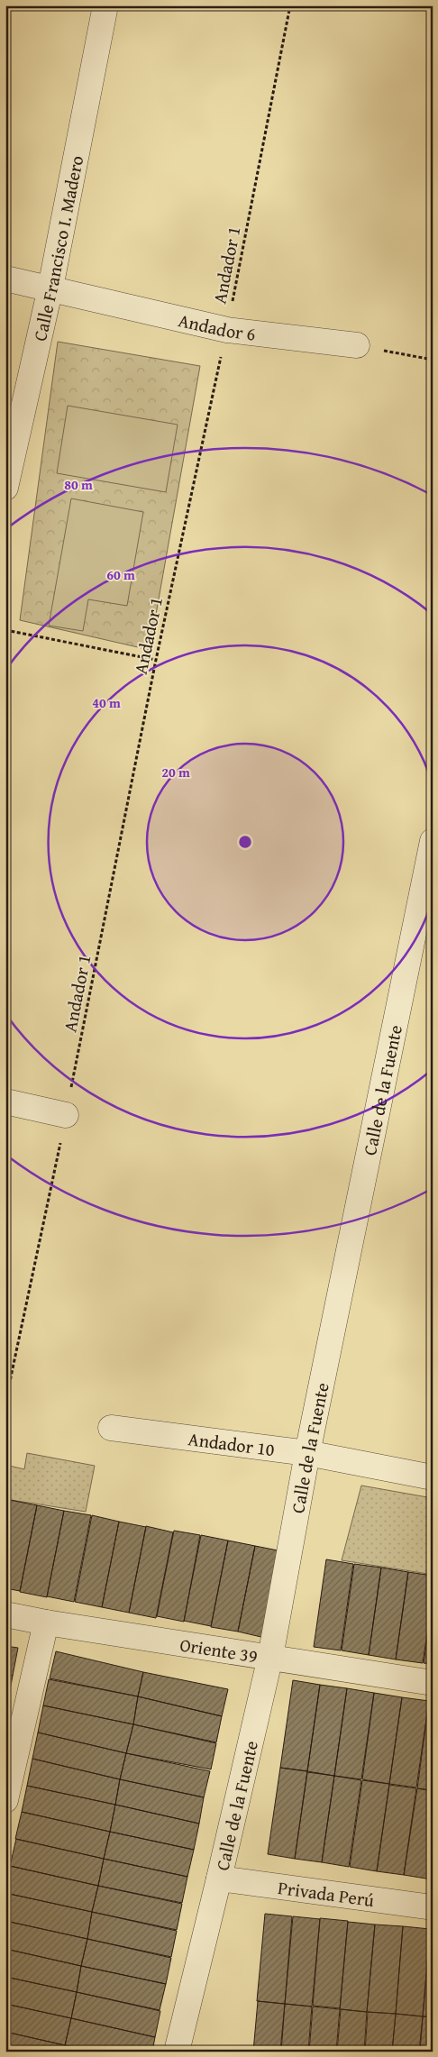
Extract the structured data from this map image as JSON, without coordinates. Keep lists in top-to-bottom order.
{
  "streets": {
    "street": [
      "Calle Francisco I. Madero",
      "Andador 6",
      "Calle de la Fuente",
      "Andador 10",
      "Oriente 39",
      "Privada Perú"
    ],
    "path": ["Andador 1"]
  },
  "crossings": [
    ["Calle Francisco I. Madero", "Andador 6"],
    ["Andador 1", "Andador 6"],
    ["Calle de la Fuente", "Andador 10"],
    ["Calle de la Fuente", "Oriente 39"],
    ["Calle de la Fuente", "Privada Perú"]
  ],
  "rings": [
    "80 m",
    "60 m",
    "40 m",
    "20 m"
  ]
}
